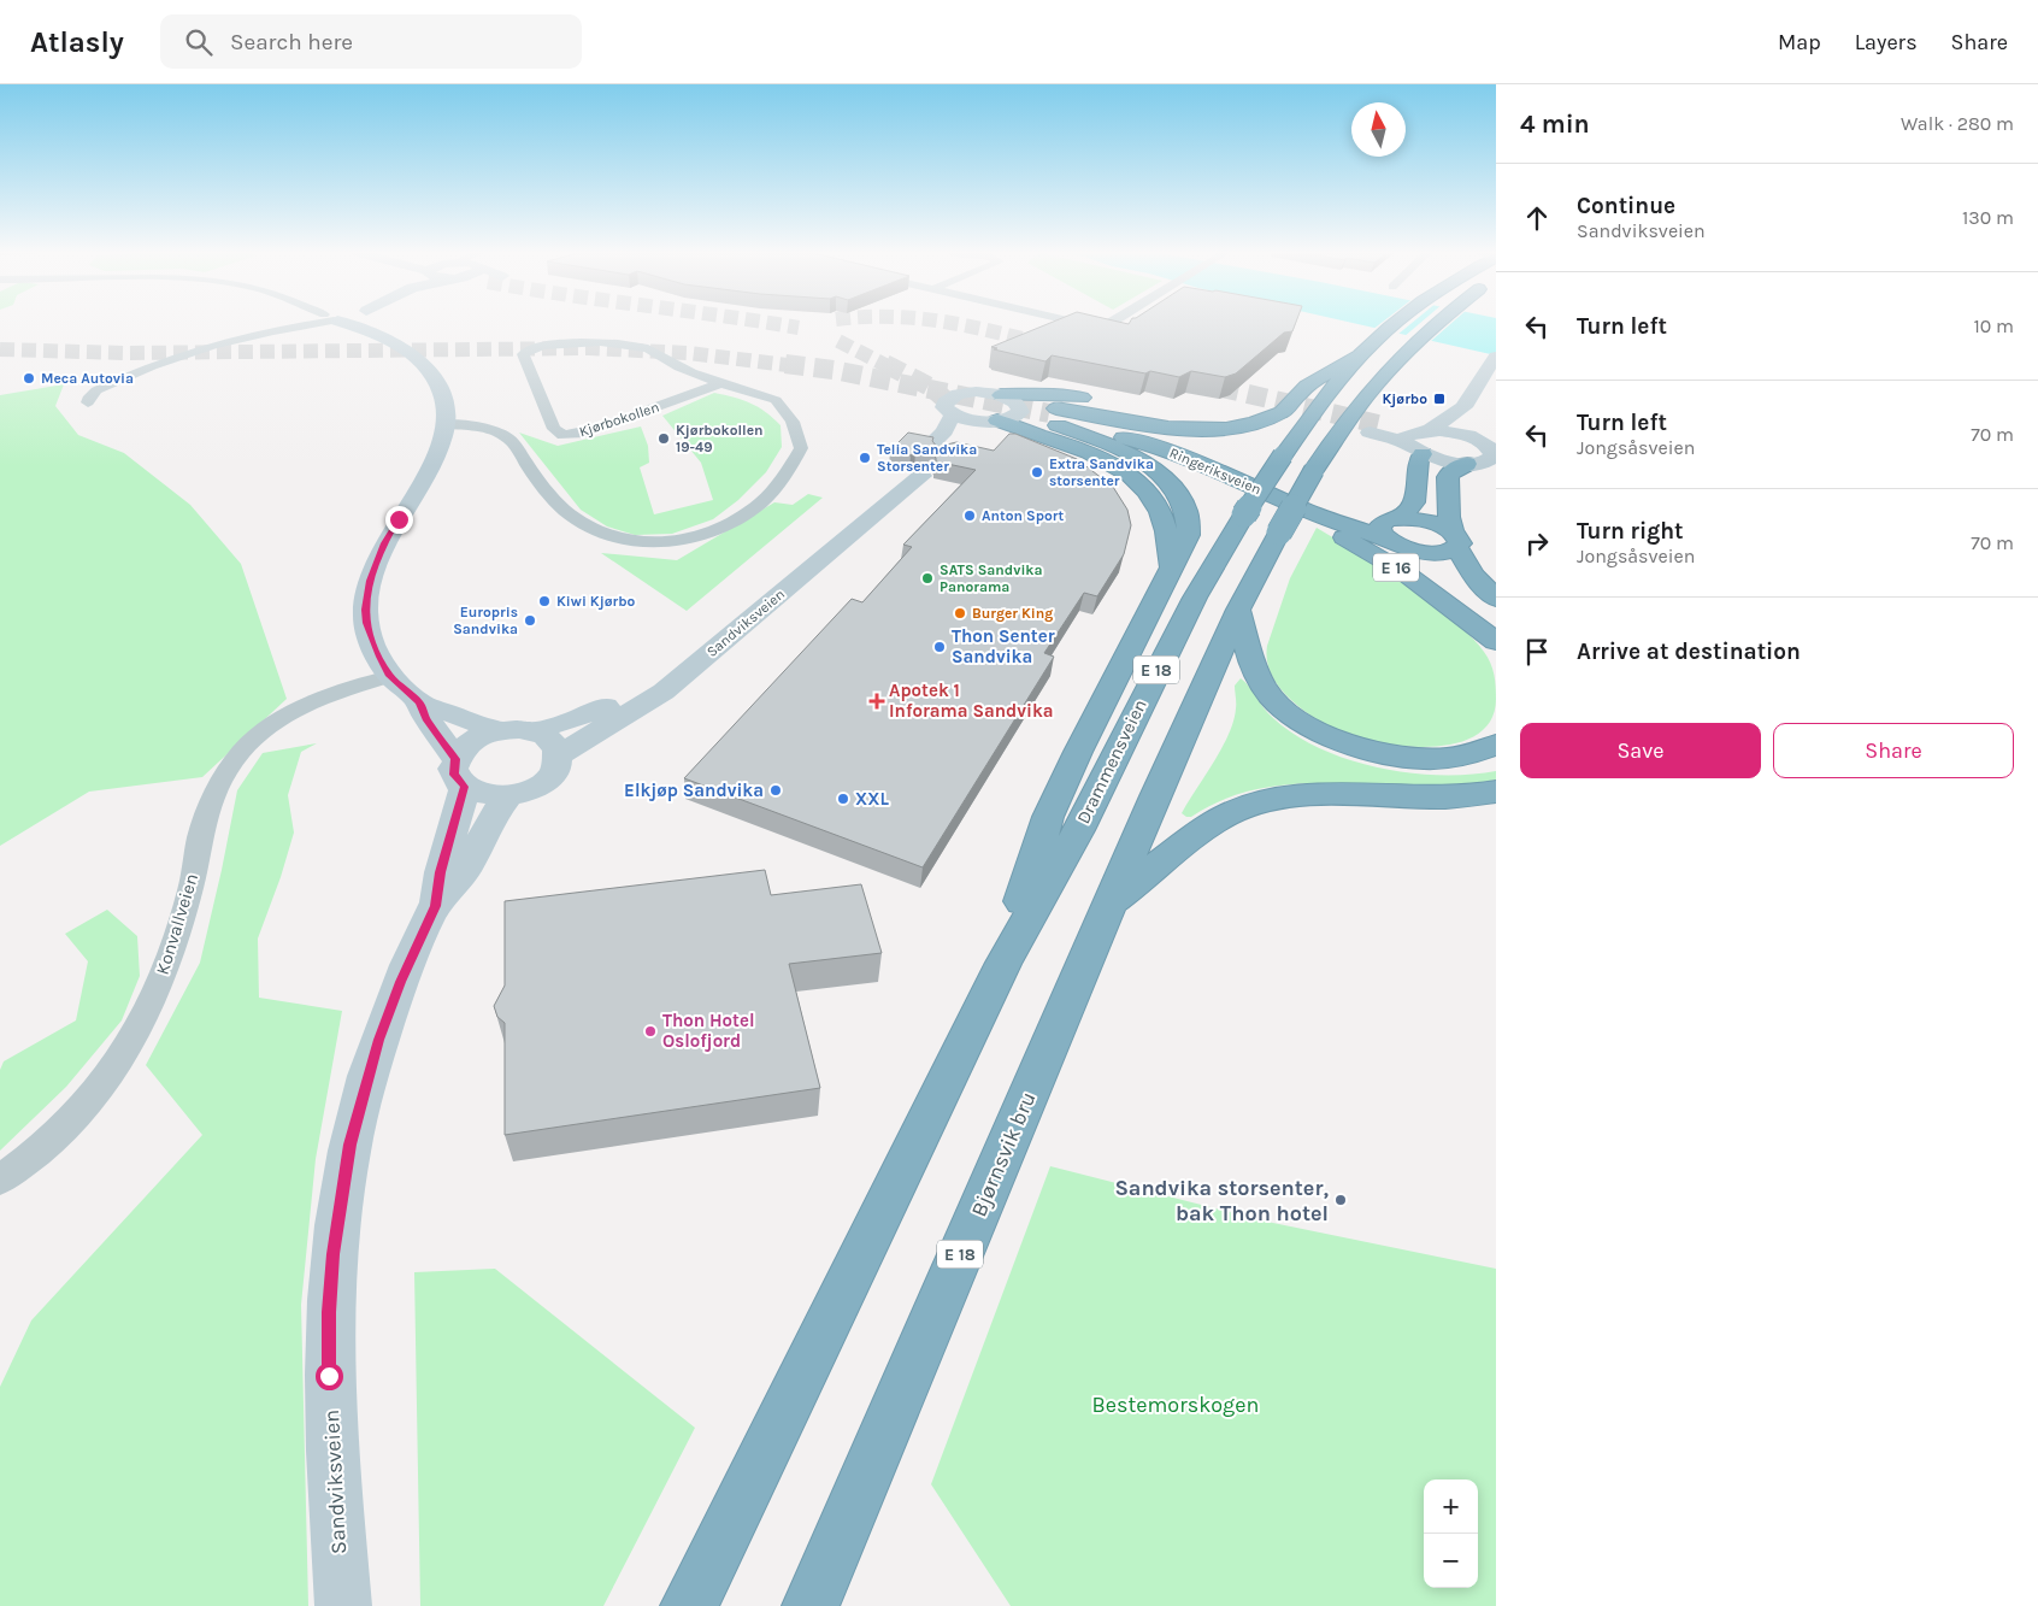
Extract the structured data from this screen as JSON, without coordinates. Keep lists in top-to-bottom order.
{
  "streets": {
    "highway": [
      "Ringeriksveien",
      "E 16",
      "E 18",
      "Drammensveien",
      "Bjørnsvik bru"
    ],
    "main road": ["Sandviksveien"],
    "street": ["Kjørbokollen", "Konvallveien"]
  },
  "crossings": [
    ["Ringeriksveien", "E 16"],
    ["Ringeriksveien", "E 18"],
    ["Sandviksveien", "E 18"],
    ["E 18", "Drammensveien"],
    ["E 18", "Bjørnsvik bru"]
  ],
  "parks": ["Bestemorskogen"],
  "places": {
    "other": [
      "Meca Autovia",
      "Kjørbokollen 19-49",
      "Telia Sandvika Storsenter",
      "Extra Sandvika storsenter",
      "Anton Sport",
      "SATS Sandvika Panorama",
      "Kiwi Kjørbo",
      "Burger King",
      "Europris Sandvika",
      "Thon Senter Sandvika",
      "Elkjøp Sandvika",
      "XXL",
      "Thon Hotel Oslofjord",
      "Sandvika storsenter, bak Thon hotel"
    ],
    "transit": ["Kjørbo"],
    "health": ["Apotek 1 Inforama Sandvika"]
  },
  "north": "top",
  "page": {
    "header": "Atlasly",
    "search": "Search here",
    "nav": ["Map", "Layers", "Share"],
    "heading": ["4 min", "Walk · 280 m"],
    "list": [
      ["Continue", "Sandviksveien", "130 m"],
      ["Turn left", "10 m"],
      ["Turn left", "Jongsåsveien", "70 m"],
      ["Turn right", "Jongsåsveien", "70 m"],
      "Arrive at destination"
    ],
    "buttons": ["Save", "Share"],
    "map_buttons": ["+", "−"]
  }
}
